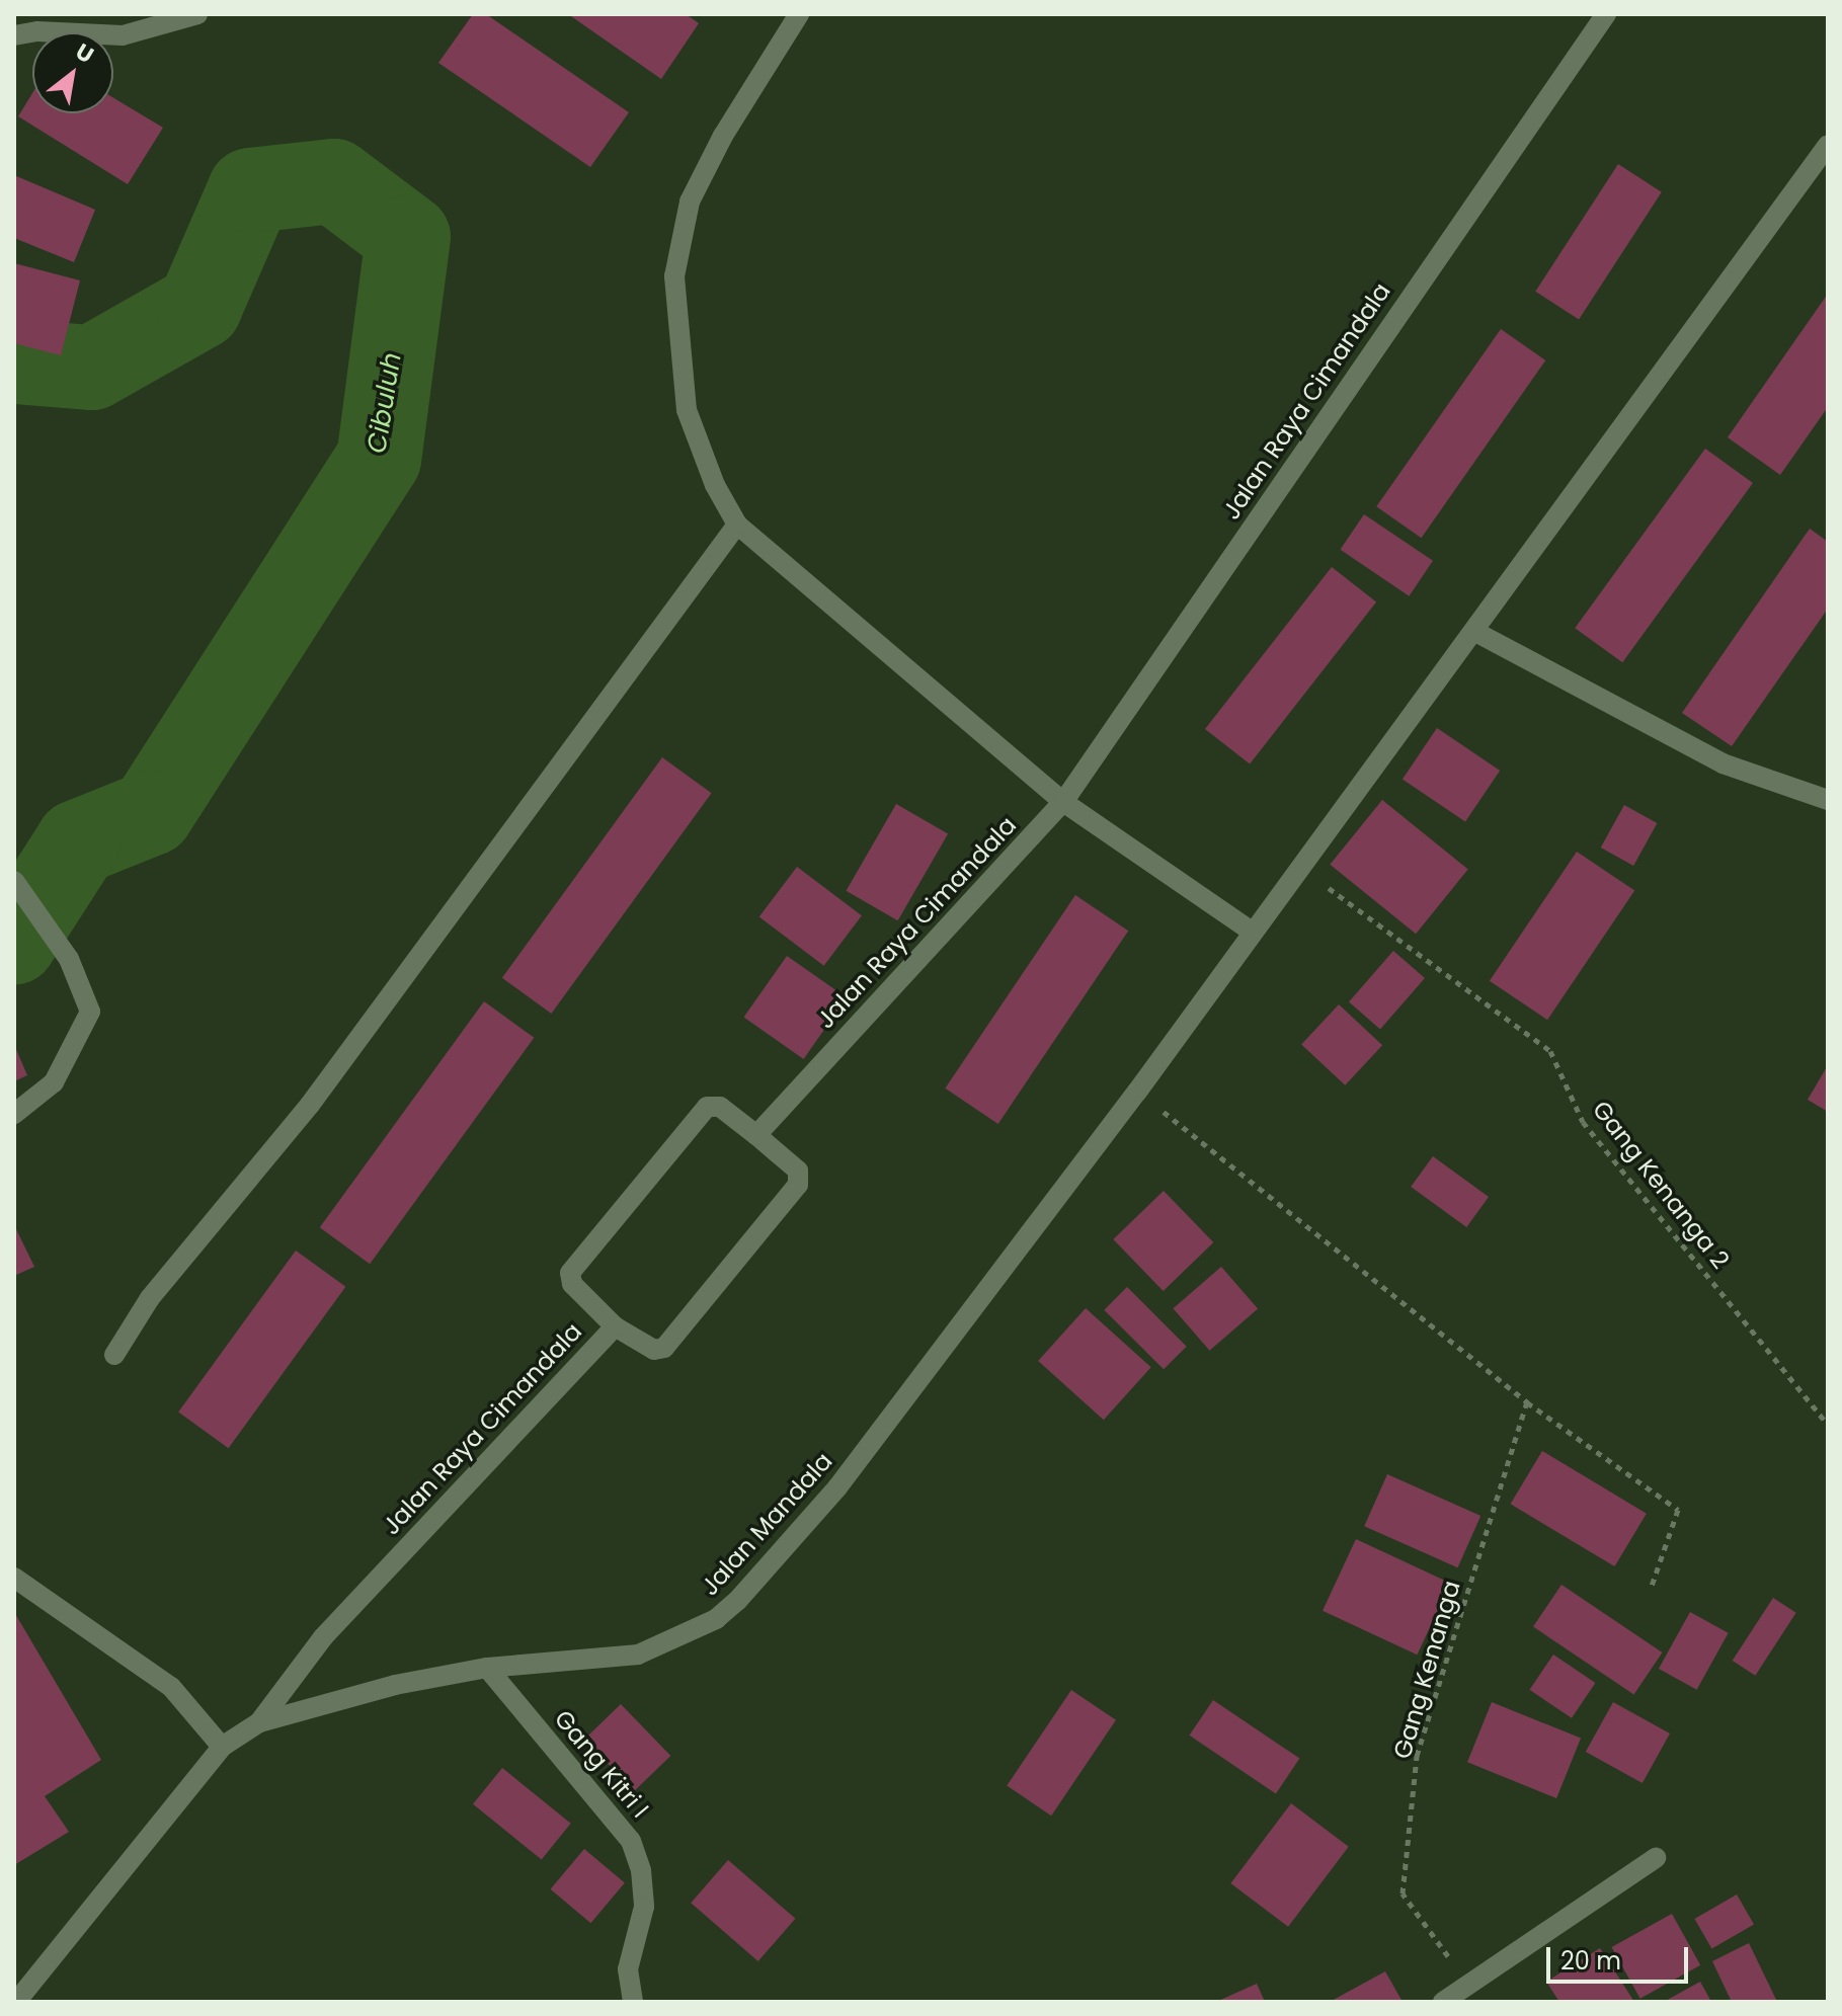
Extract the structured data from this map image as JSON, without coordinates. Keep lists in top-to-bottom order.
{
  "streets": {
    "street": ["Jalan Raya Cimandala", "Jalan Mandala", "Gang Kitri I"],
    "path": ["Gang Kenanga 2", "Gang Kenanga"]
  },
  "crossings": [
    ["Jalan Raya Cimandala", "Jalan Mandala"],
    ["Jalan Mandala", "Gang Kitri I"]
  ],
  "water": ["Cibuluh"],
  "scale_bar": "20 m",
  "north": "top right"
}
